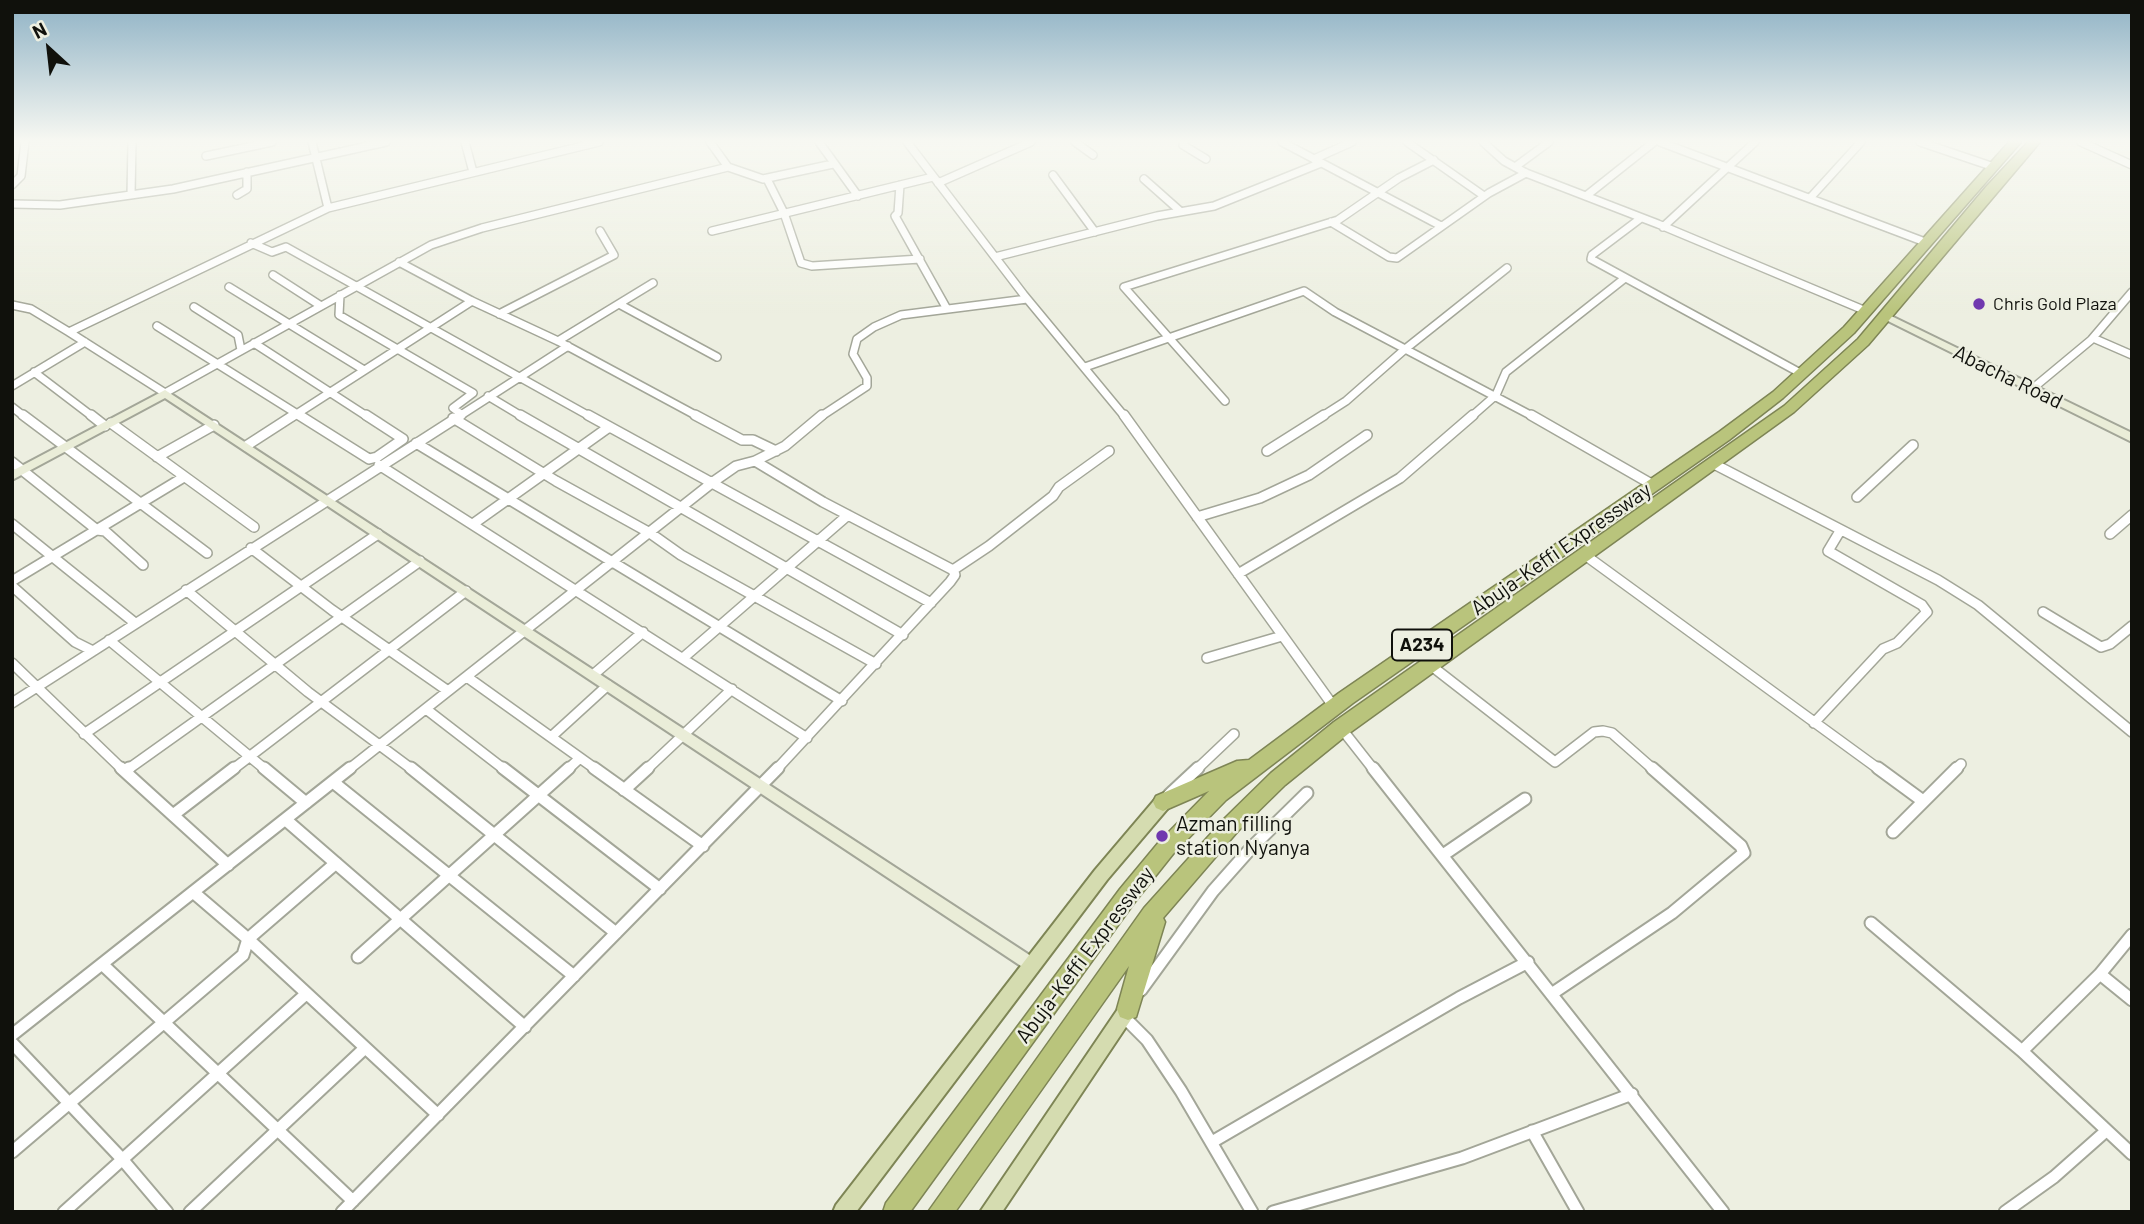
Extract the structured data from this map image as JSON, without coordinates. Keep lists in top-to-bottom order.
{
  "streets": {
    "highway": ["Abuja-Keffi Expressway", "A234"],
    "street": ["Abacha Road"]
  },
  "crossings": [
    ["Abacha Road", "Abuja-Keffi Expressway"]
  ],
  "places": ["Chris Gold Plaza", "Azman filling station Nyanya"],
  "north": "top left"
}
